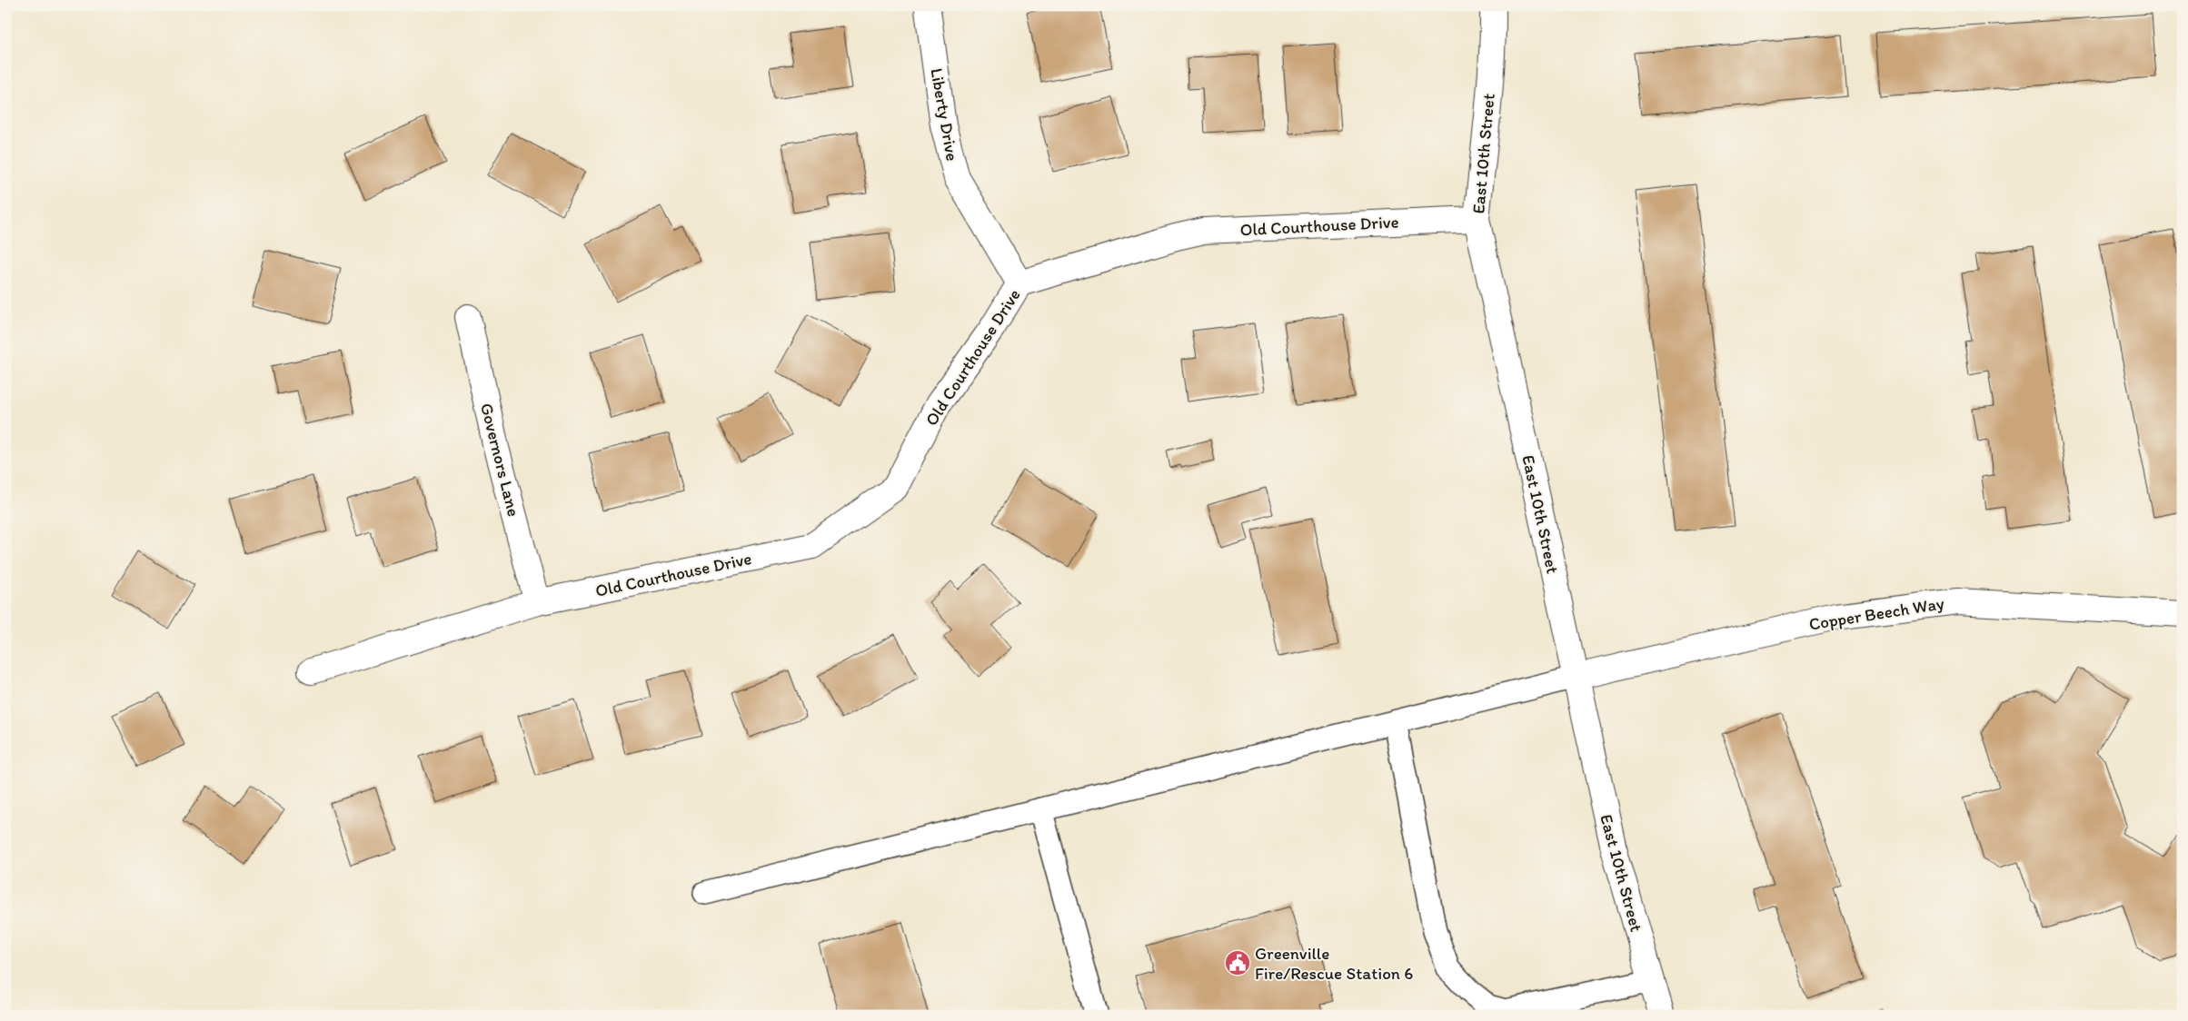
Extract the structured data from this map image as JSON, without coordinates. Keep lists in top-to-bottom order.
{
  "streets": {
    "street": [
      "Liberty Drive",
      "East 10th Street",
      "Old Courthouse Drive",
      "Governors Lane",
      "Copper Beech Way"
    ]
  },
  "crossings": [
    ["Liberty Drive", "Old Courthouse Drive"],
    ["East 10th Street", "Old Courthouse Drive"],
    ["East 10th Street", "Copper Beech Way"],
    ["Old Courthouse Drive", "Governors Lane"]
  ],
  "places": {
    "public building": ["Greenville Fire/Rescue Station 6"]
  }
}
